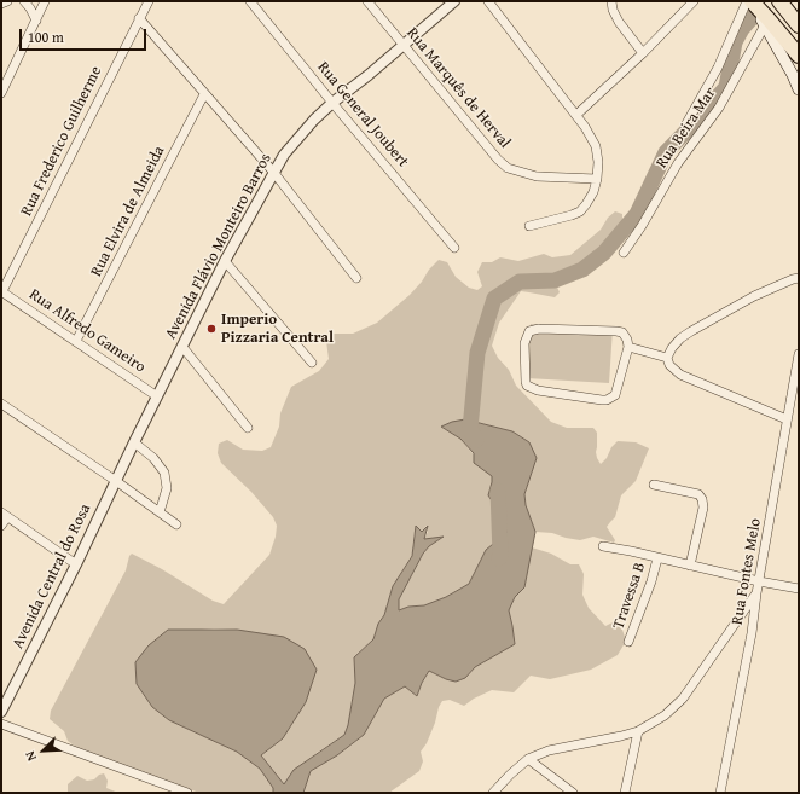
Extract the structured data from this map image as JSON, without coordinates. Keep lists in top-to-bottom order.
{
  "streets": {
    "street": [
      "Rua Marquês de Herval",
      "Rua General Joubert",
      "Rua Beira Mar",
      "Rua Frederico Guilherme",
      "Rua Elvira de Almeida",
      "Avenida Flávio Monteiro Barros",
      "Rua Alfredo Gameiro",
      "Rua Fontes Melo",
      "Avenida Central do Rosa",
      "Travessa B"
    ]
  },
  "crossings": [
    ["Rua Marquês de Herval", "Avenida Flávio Monteiro Barros"],
    ["Rua General Joubert", "Avenida Flávio Monteiro Barros"],
    ["Rua Frederico Guilherme", "Rua Alfredo Gameiro"],
    ["Rua Elvira de Almeida", "Rua Alfredo Gameiro"],
    ["Avenida Flávio Monteiro Barros", "Rua Alfredo Gameiro"],
    ["Avenida Flávio Monteiro Barros", "Avenida Central do Rosa"]
  ],
  "places": ["Imperio Pizzaria Central"],
  "scale_bar": "100 m",
  "north": "bottom left"
}
